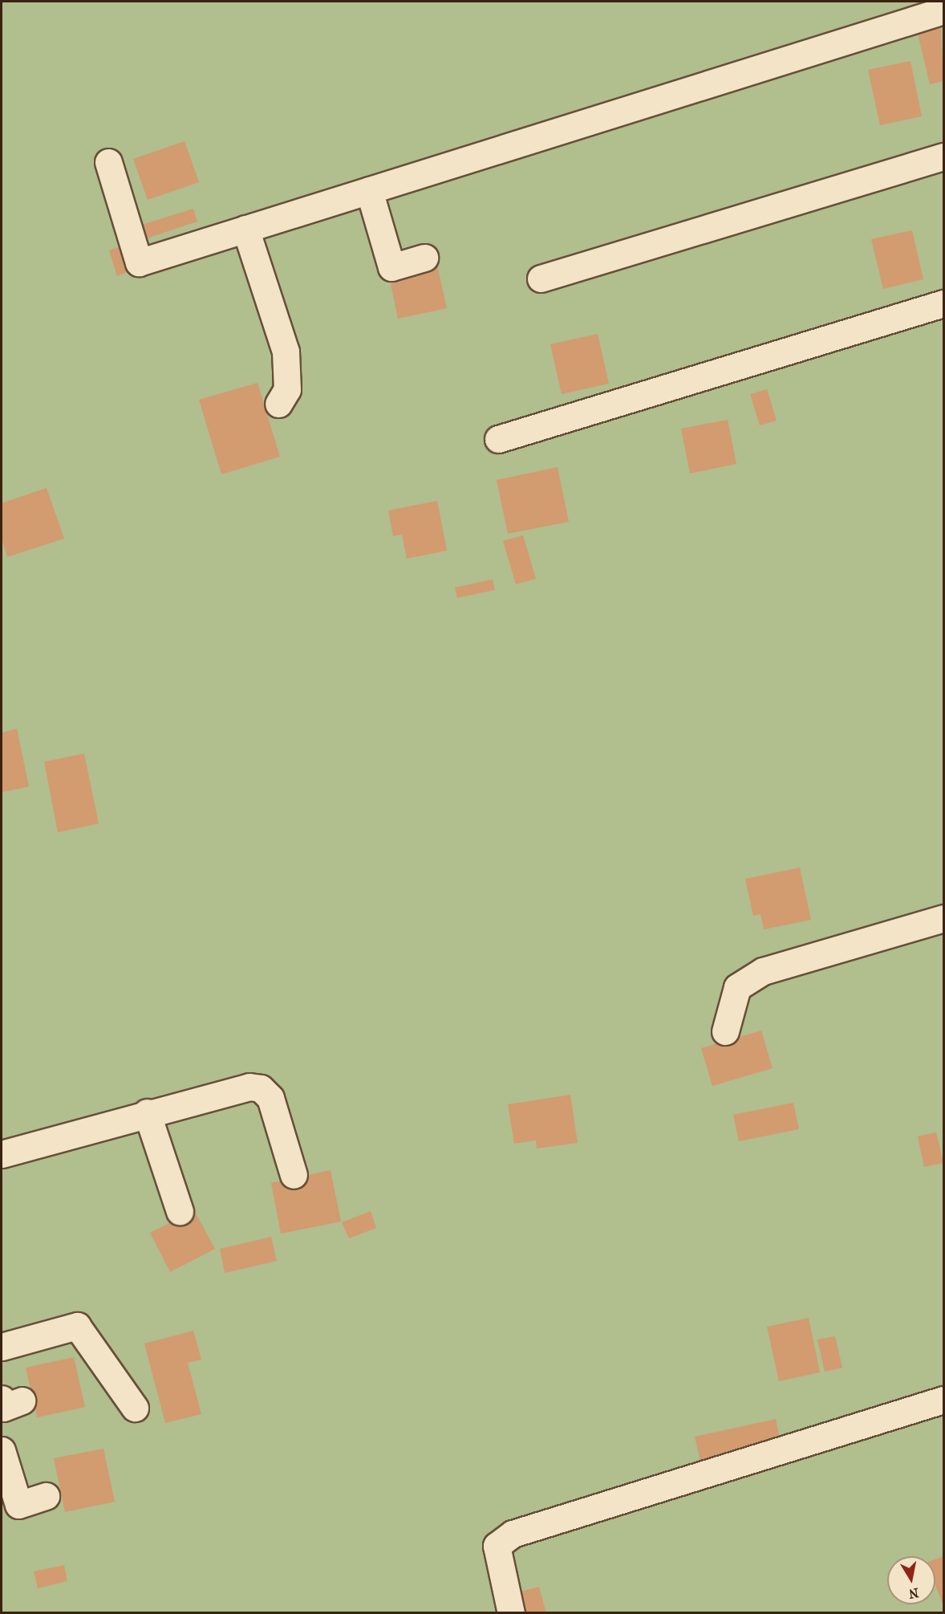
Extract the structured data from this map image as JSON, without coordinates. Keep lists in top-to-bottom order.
{
  "north": "bottom"
}
